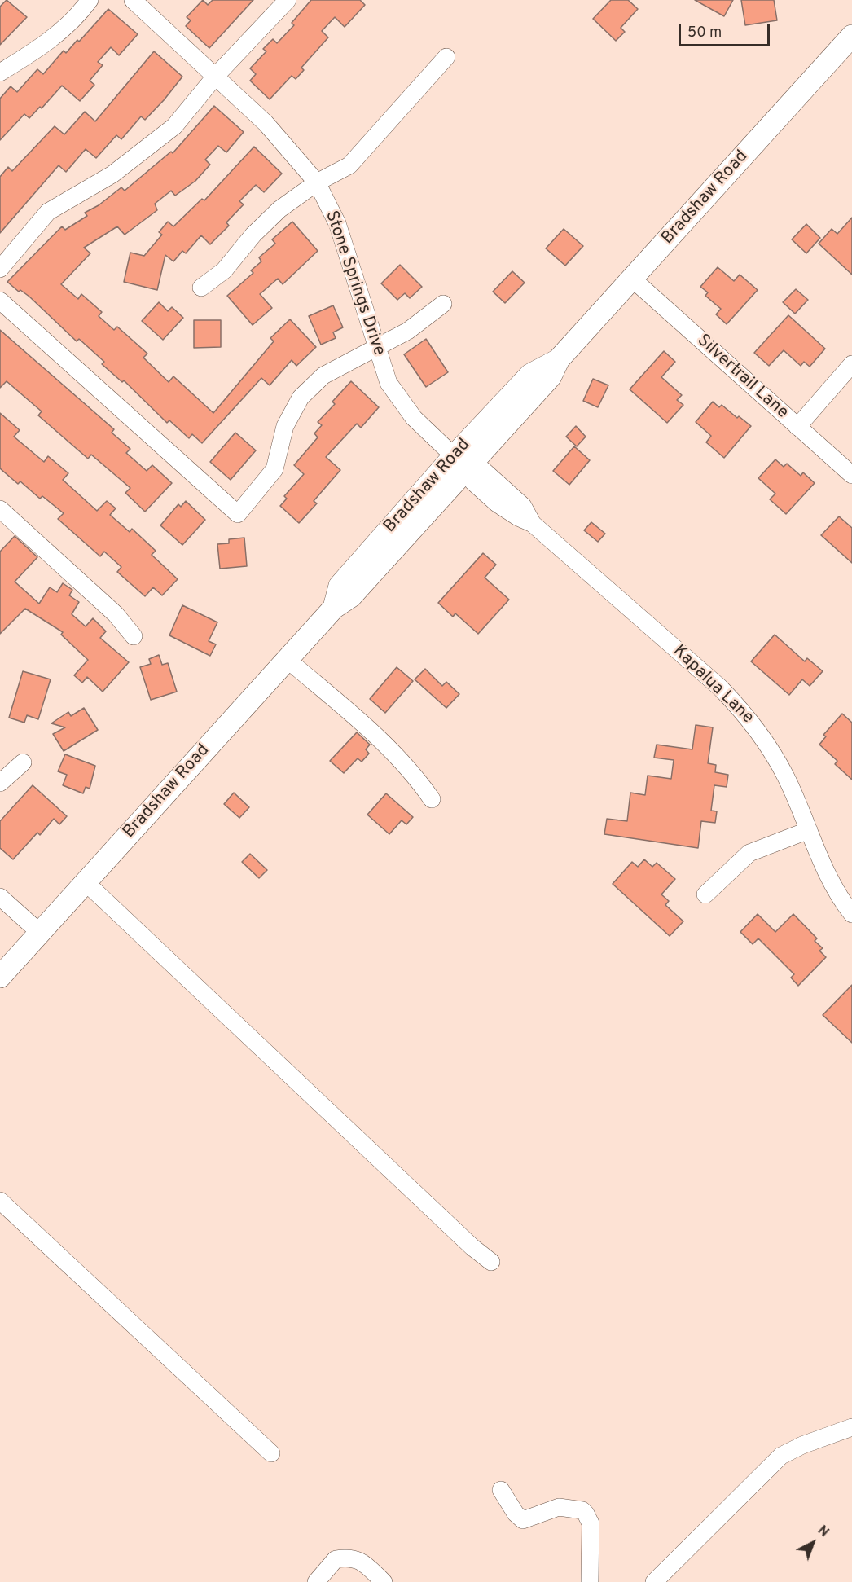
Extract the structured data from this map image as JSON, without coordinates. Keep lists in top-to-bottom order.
{
  "streets": {
    "main road": ["Bradshaw Road"],
    "street": ["Stone Springs Drive", "Silvertrail Lane", "Kapalua Lane"]
  },
  "crossings": [
    ["Bradshaw Road", "Stone Springs Drive"],
    ["Bradshaw Road", "Silvertrail Lane"],
    ["Bradshaw Road", "Kapalua Lane"],
    ["Stone Springs Drive", "Kapalua Lane"]
  ],
  "scale_bar": "50 m",
  "north": "top right"
}
